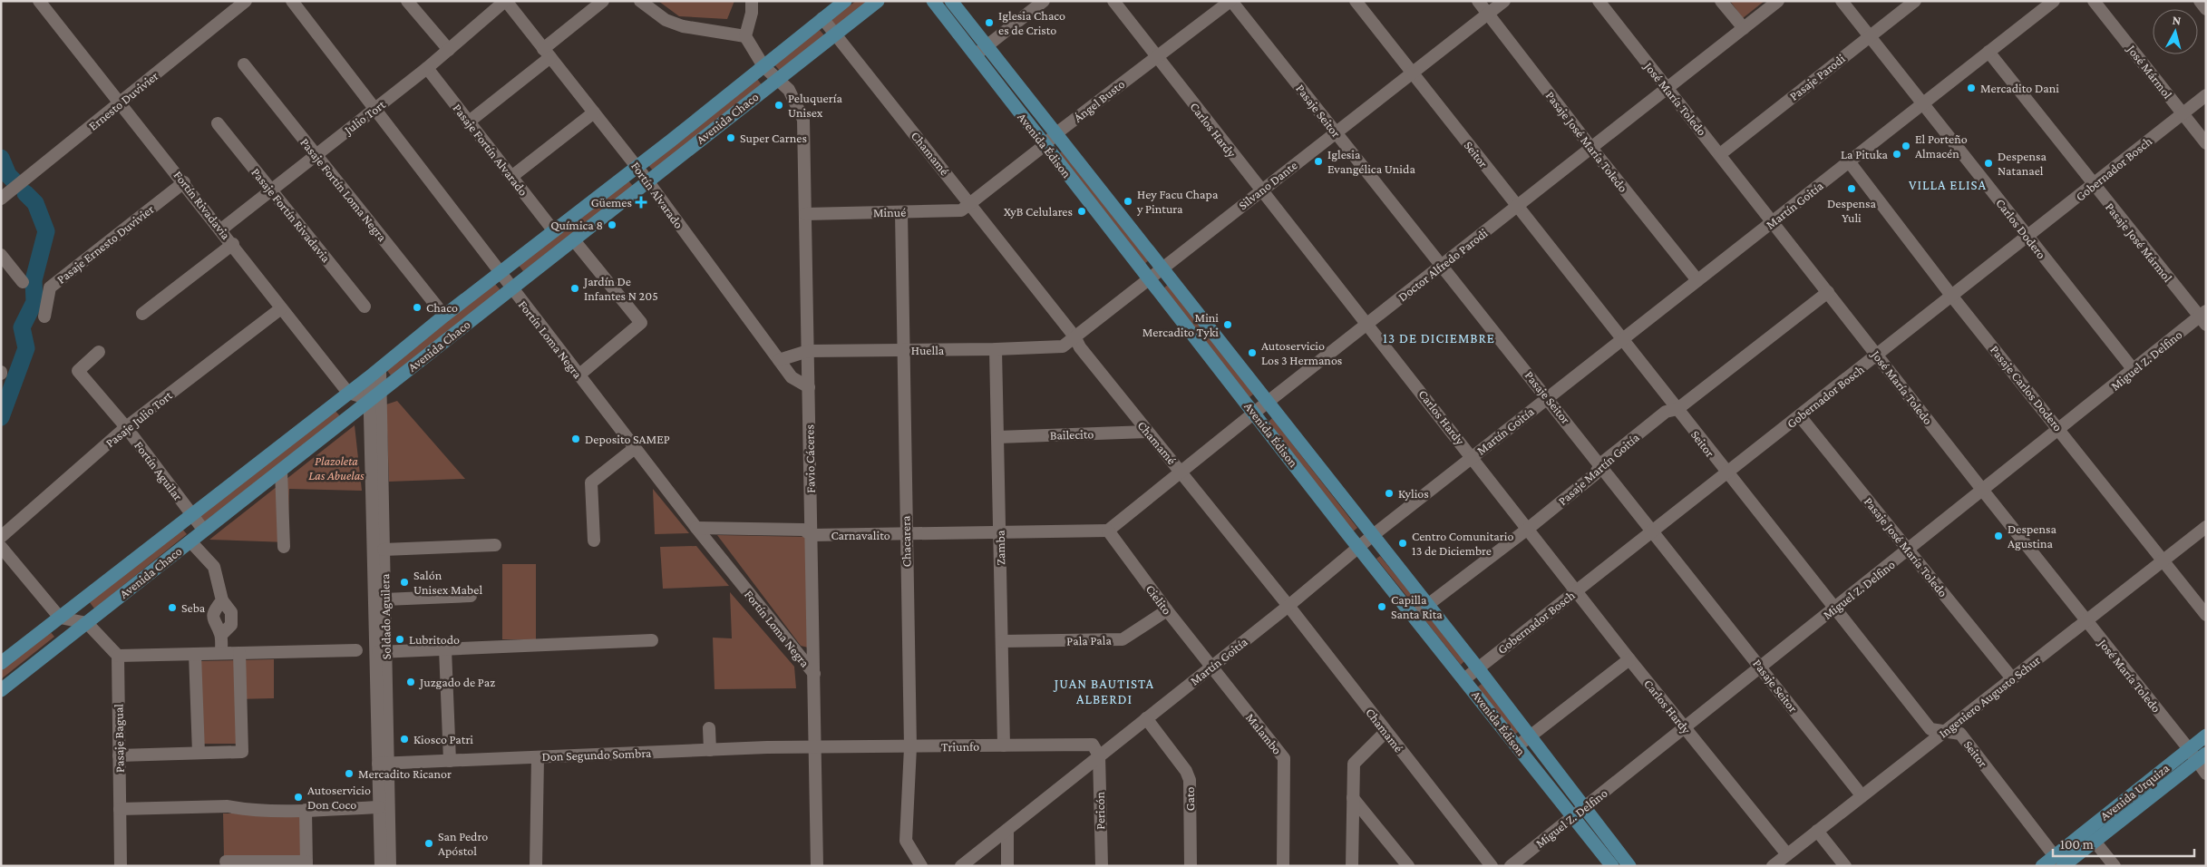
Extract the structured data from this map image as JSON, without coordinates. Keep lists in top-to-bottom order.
{
  "streets": {
    "main road": ["Avenida Chaco", "Avenida Édison", "Avenida Urquiza"],
    "street": [
      "José Mármol",
      "Pasaje Parodi",
      "José María Toledo",
      "Ernesto Duvivier",
      "Ángel Busto",
      "Pasaje Seitor",
      "Julio Tort",
      "Carlos Hardy",
      "Pasaje José María Toledo",
      "Pasaje Fortín Alvarado",
      "Chamamé",
      "Seitor",
      "Gobernador Bosch",
      "Silvano Dante",
      "Pasaje Fortín Loma Negra",
      "Fortín Alvarado",
      "Fortín Rivadavia",
      "Martín Goitía",
      "Minué",
      "Pasaje Fortín Rivadavia",
      "Carlos Dodero",
      "Pasaje José Mármol",
      "Pasaje Ernesto Duvivier",
      "Doctor Alfredo Parodi",
      "Fortín Loma Negra",
      "Huella",
      "Miguel Z. Delfino",
      "Pasaje Carlos Dodero",
      "Pasaje Julio Tort",
      "Bailecito",
      "Favio Cáceres",
      "Pasaje Martín Goitía",
      "Fortín Aguilar",
      "Carnavalito",
      "Chacarera",
      "Zamba",
      "Cielito",
      "Soldado Aguilera",
      "Pala Pala",
      "Ingeniero Augusto Schur",
      "Malambo",
      "Pasaje Bagual",
      "Triunfo",
      "Don Segundo Sombra",
      "Gato",
      "Pericón"
    ]
  },
  "crossings": [
    ["José Mármol", "Gobernador Bosch"],
    ["Pasaje Parodi", "José María Toledo"],
    ["Pasaje Parodi", "Carlos Dodero"],
    ["José María Toledo", "Gobernador Bosch"],
    ["José María Toledo", "Martín Goitía"],
    ["José María Toledo", "Doctor Alfredo Parodi"],
    ["José María Toledo", "Miguel Z. Delfino"],
    ["José María Toledo", "Pasaje Martín Goitía"],
    ["José María Toledo", "Ingeniero Augusto Schur"],
    ["José María Toledo", "Avenida Urquiza"],
    ["Ernesto Duvivier", "Fortín Rivadavia"],
    ["Ángel Busto", "Pasaje Seitor"],
    ["Ángel Busto", "Carlos Hardy"],
    ["Ángel Busto", "Avenida Édison"],
    ["Ángel Busto", "Chamamé"],
    ["Ángel Busto", "Minué"],
    ["Pasaje Seitor", "Gobernador Bosch"],
    ["Pasaje Seitor", "Silvano Dante"],
    ["Pasaje Seitor", "Martín Goitía"],
    ["Pasaje Seitor", "Doctor Alfredo Parodi"],
    ["Pasaje Seitor", "Miguel Z. Delfino"],
    ["Pasaje Seitor", "Pasaje Martín Goitía"],
    ["Pasaje Seitor", "Ingeniero Augusto Schur"],
    ["Julio Tort", "Pasaje Fortín Alvarado"],
    ["Julio Tort", "Pasaje Fortín Loma Negra"],
    ["Julio Tort", "Fortín Alvarado"],
    ["Julio Tort", "Fortín Rivadavia"],
    ["Julio Tort", "Pasaje Fortín Rivadavia"],
    ["Julio Tort", "Fortín Loma Negra"],
    ["Avenida Chaco", "Pasaje Fortín Alvarado"],
    ["Avenida Chaco", "Chamamé"],
    ["Avenida Chaco", "Pasaje Fortín Loma Negra"],
    ["Avenida Chaco", "Fortín Alvarado"],
    ["Avenida Chaco", "Fortín Rivadavia"],
    ["Avenida Chaco", "Fortín Loma Negra"],
    ["Avenida Chaco", "Favio Cáceres"],
    ["Avenida Chaco", "Fortín Aguilar"],
    ["Avenida Chaco", "Soldado Aguilera"],
    ["Carlos Hardy", "Gobernador Bosch"],
    ["Carlos Hardy", "Silvano Dante"],
    ["Carlos Hardy", "Martín Goitía"],
    ["Carlos Hardy", "Doctor Alfredo Parodi"],
    ["Carlos Hardy", "Miguel Z. Delfino"],
    ["Carlos Hardy", "Pasaje Martín Goitía"],
    ["Carlos Hardy", "Ingeniero Augusto Schur"],
    ["Pasaje José María Toledo", "Gobernador Bosch"],
    ["Pasaje José María Toledo", "Silvano Dante"],
    ["Pasaje José María Toledo", "Martín Goitía"],
    ["Pasaje José María Toledo", "Doctor Alfredo Parodi"],
    ["Pasaje José María Toledo", "Miguel Z. Delfino"],
    ["Pasaje José María Toledo", "Ingeniero Augusto Schur"],
    ["Avenida Édison", "Gobernador Bosch"],
    ["Avenida Édison", "Silvano Dante"],
    ["Avenida Édison", "Martín Goitía"],
    ["Avenida Édison", "Doctor Alfredo Parodi"],
    ["Avenida Édison", "Miguel Z. Delfino"],
    ["Avenida Édison", "Pasaje Martín Goitía"],
    ["Chamamé", "Silvano Dante"],
    ["Chamamé", "Martín Goitía"],
    ["Chamamé", "Minué"],
    ["Chamamé", "Doctor Alfredo Parodi"],
    ["Chamamé", "Huella"],
    ["Chamamé", "Bailecito"],
    ["Seitor", "Gobernador Bosch"],
    ["Seitor", "Silvano Dante"],
    ["Seitor", "Martín Goitía"],
    ["Seitor", "Doctor Alfredo Parodi"],
    ["Seitor", "Miguel Z. Delfino"],
    ["Seitor", "Pasaje Martín Goitía"],
    ["Seitor", "Ingeniero Augusto Schur"],
    ["Seitor", "Avenida Urquiza"],
    ["Gobernador Bosch", "Carlos Dodero"],
    ["Gobernador Bosch", "Pasaje José Mármol"],
    ["Gobernador Bosch", "Pasaje Carlos Dodero"],
    ["Silvano Dante", "Huella"],
    ["Fortín Alvarado", "Huella"],
    ["Fortín Alvarado", "Favio Cáceres"],
    ["Fortín Rivadavia", "Pasaje Ernesto Duvivier"],
    ["Fortín Rivadavia", "Pasaje Julio Tort"],
    ["Martín Goitía", "Carlos Dodero"],
    ["Martín Goitía", "Pasaje José Mármol"],
    ["Martín Goitía", "Pasaje Carlos Dodero"],
    ["Martín Goitía", "Cielito"],
    ["Martín Goitía", "Malambo"],
    ["Martín Goitía", "Triunfo"],
    ["Martín Goitía", "Gato"],
    ["Martín Goitía", "Pericón"],
    ["Minué", "Favio Cáceres"],
    ["Minué", "Chacarera"],
    ["Carlos Dodero", "Miguel Z. Delfino"],
    ["Pasaje José Mármol", "Miguel Z. Delfino"],
    ["Doctor Alfredo Parodi", "Carnavalito"],
    ["Doctor Alfredo Parodi", "Cielito"],
    ["Fortín Loma Negra", "Favio Cáceres"],
    ["Fortín Loma Negra", "Carnavalito"],
    ["Huella", "Favio Cáceres"],
    ["Huella", "Chacarera"],
    ["Huella", "Zamba"],
    ["Miguel Z. Delfino", "Pasaje Carlos Dodero"],
    ["Pasaje Carlos Dodero", "Ingeniero Augusto Schur"],
    ["Pasaje Julio Tort", "Fortín Aguilar"],
    ["Bailecito", "Zamba"],
    ["Favio Cáceres", "Carnavalito"],
    ["Favio Cáceres", "Triunfo"],
    ["Favio Cáceres", "Don Segundo Sombra"],
    ["Carnavalito", "Chacarera"],
    ["Carnavalito", "Zamba"],
    ["Carnavalito", "Cielito"],
    ["Chacarera", "Triunfo"],
    ["Zamba", "Pala Pala"],
    ["Zamba", "Triunfo"],
    ["Cielito", "Pala Pala"],
    ["Cielito", "Malambo"],
    ["Soldado Aguilera", "Don Segundo Sombra"],
    ["Triunfo", "Don Segundo Sombra"],
    ["Triunfo", "Pericón"]
  ],
  "districts": ["VILLA ELISA", "13 DE DICIEMBRE", "JUAN BAUTISTA ALBERDI"],
  "parks": ["Plazoleta Las Abuelas"],
  "places": {
    "other": [
      "Iglesia Chaco es de Cristo",
      "Mercadito Dani",
      "Peluquería Unisex",
      "Super Carnes",
      "El Porteño Almacén",
      "La Pituka",
      "Iglesia Evangélica Unida",
      "Despensa Natanael",
      "Despensa Yuli",
      "Hey Facu Chapa y Pintura",
      "XyB Celulares",
      "Química 8",
      "Jardín De Infantes N 205",
      "Chaco",
      "Mini Mercadito Tyki",
      "Autoservicio Los 3 Hermanos",
      "Deposito SAMEP",
      "Kylios",
      "Despensa Agustina",
      "Centro Comunitario 13 de Diciembre",
      "Salón Unisex Mabel",
      "Capilla Santa Rita",
      "Seba",
      "Lubritodo",
      "Juzgado de Paz",
      "Kiosco Patri",
      "Mercadito Ricanor",
      "Autoservicio Don Coco",
      "San Pedro Apóstol"
    ],
    "health": ["Güemes"]
  },
  "scale_bar": "100 m",
  "north": "top"
}
